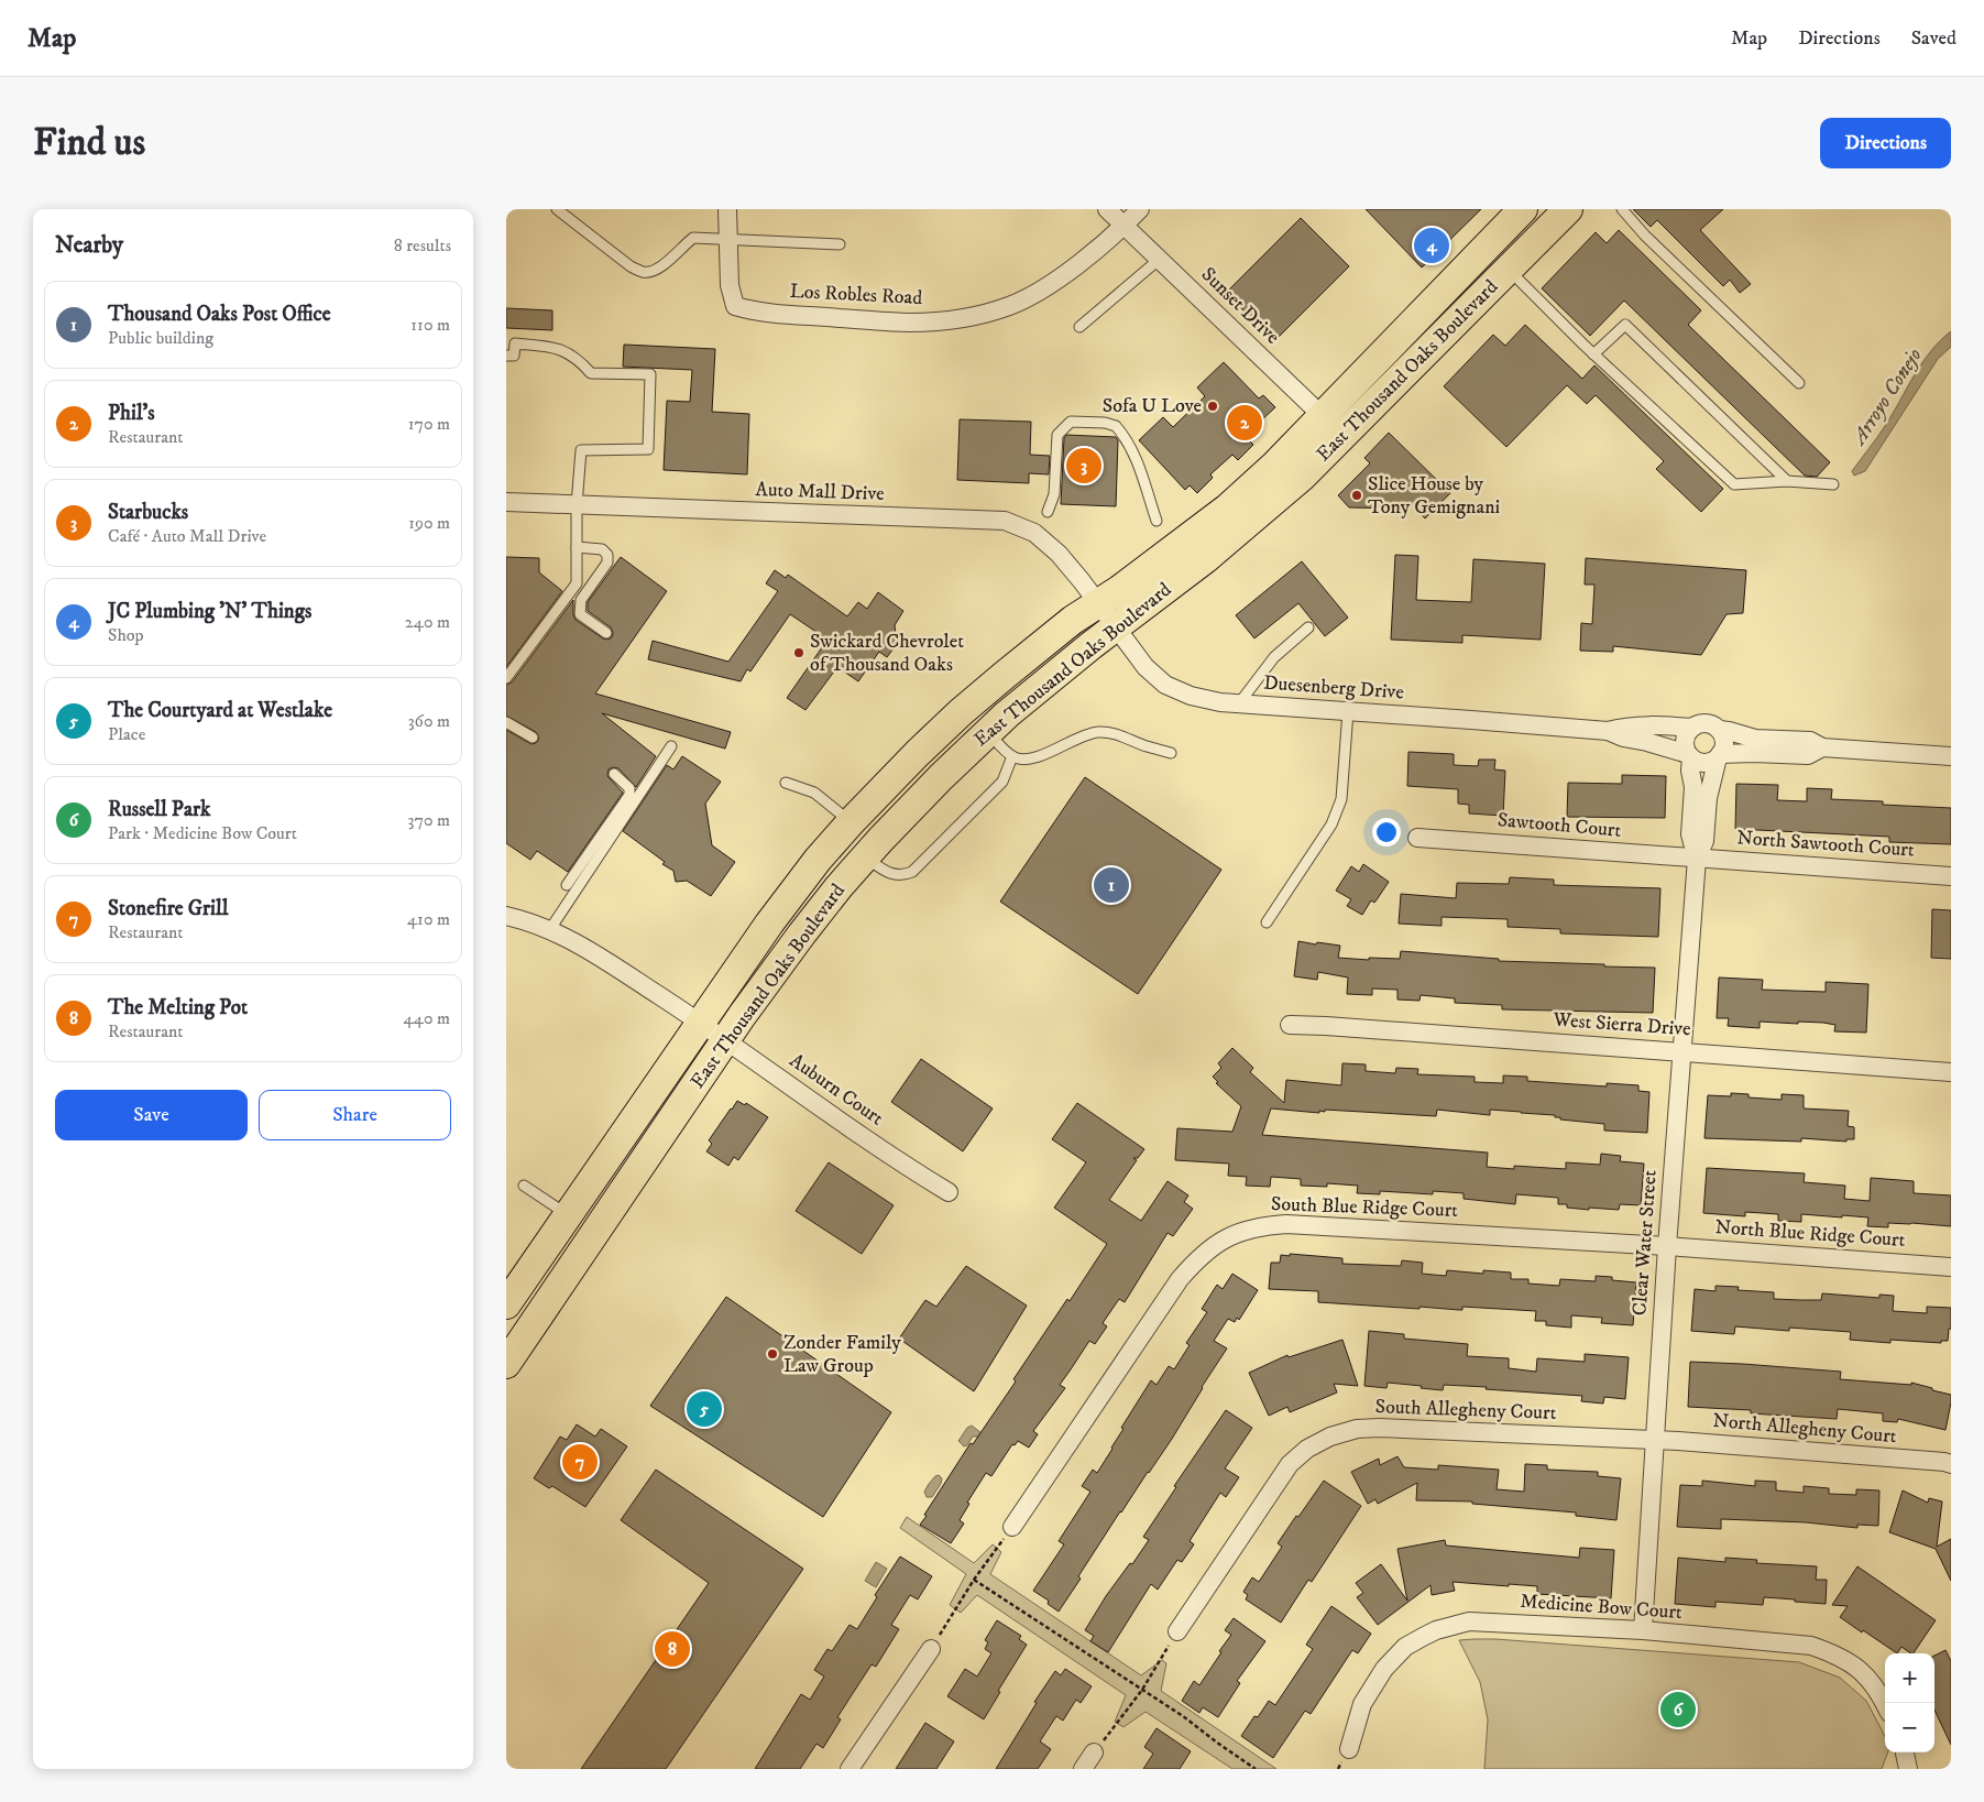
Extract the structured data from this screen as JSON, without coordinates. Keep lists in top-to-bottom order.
{
  "streets": {
    "main road": ["East Thousand Oaks Boulevard"],
    "street": [
      "Los Robles Road",
      "Sunset Drive",
      "Auto Mall Drive",
      "Duesenberg Drive",
      "Sawtooth Court",
      "North Sawtooth Court",
      "West Sierra Drive",
      "Auburn Court",
      "South Blue Ridge Court",
      "North Blue Ridge Court",
      "Clear Water Street",
      "South Allegheny Court",
      "North Allegheny Court",
      "Medicine Bow Court"
    ]
  },
  "crossings": [
    ["Los Robles Road", "Sunset Drive"],
    ["Sunset Drive", "East Thousand Oaks Boulevard"],
    ["East Thousand Oaks Boulevard", "Auto Mall Drive"],
    ["East Thousand Oaks Boulevard", "Duesenberg Drive"],
    ["East Thousand Oaks Boulevard", "Auburn Court"],
    ["Auto Mall Drive", "Duesenberg Drive"],
    ["Duesenberg Drive", "Clear Water Street"],
    ["Sawtooth Court", "North Sawtooth Court"],
    ["Sawtooth Court", "Clear Water Street"],
    ["North Sawtooth Court", "Clear Water Street"],
    ["West Sierra Drive", "Clear Water Street"],
    ["South Blue Ridge Court", "North Blue Ridge Court"],
    ["South Blue Ridge Court", "Clear Water Street"],
    ["North Blue Ridge Court", "Clear Water Street"],
    ["Clear Water Street", "South Allegheny Court"],
    ["Clear Water Street", "North Allegheny Court"],
    ["Clear Water Street", "Medicine Bow Court"],
    ["South Allegheny Court", "North Allegheny Court"]
  ],
  "water": ["Arroyo Conejo"],
  "places": [
    "Sofa U Love",
    "Slice House by Tony Gemignani",
    "Swickard Chevrolet of Thousand Oaks",
    "Zonder Family Law Group"
  ],
  "page": {
    "header": "Map",
    "nav": ["Map", "Directions", "Saved"],
    "buttons": [
      "Directions",
      ["Save", "Share"]
    ],
    "title": "Find us",
    "heading": ["Nearby", "8 results"],
    "pins": [
      "4",
      "2",
      "3",
      "1",
      "5",
      "7",
      "8",
      "6"
    ],
    "list": [
      {
        "mark": "1",
        "name": "Thousand Oaks Post Office",
        "note": "Public building",
        "value": "110 m"
      },
      {
        "mark": "2",
        "name": "Phil's",
        "note": "Restaurant",
        "value": "170 m"
      },
      {
        "mark": "3",
        "name": "Starbucks",
        "note": "Café · Auto Mall Drive",
        "value": "190 m"
      },
      {
        "mark": "4",
        "name": "JC Plumbing 'N' Things",
        "note": "Shop",
        "value": "240 m"
      },
      {
        "mark": "5",
        "name": "The Courtyard at Westlake",
        "note": "Place",
        "value": "360 m"
      },
      {
        "mark": "6",
        "name": "Russell Park",
        "note": "Park · Medicine Bow Court",
        "value": "370 m"
      },
      {
        "mark": "7",
        "name": "Stonefire Grill",
        "note": "Restaurant",
        "value": "410 m"
      },
      {
        "mark": "8",
        "name": "The Melting Pot",
        "note": "Restaurant",
        "value": "440 m"
      }
    ],
    "map_buttons": ["+", "−"]
  }
}
